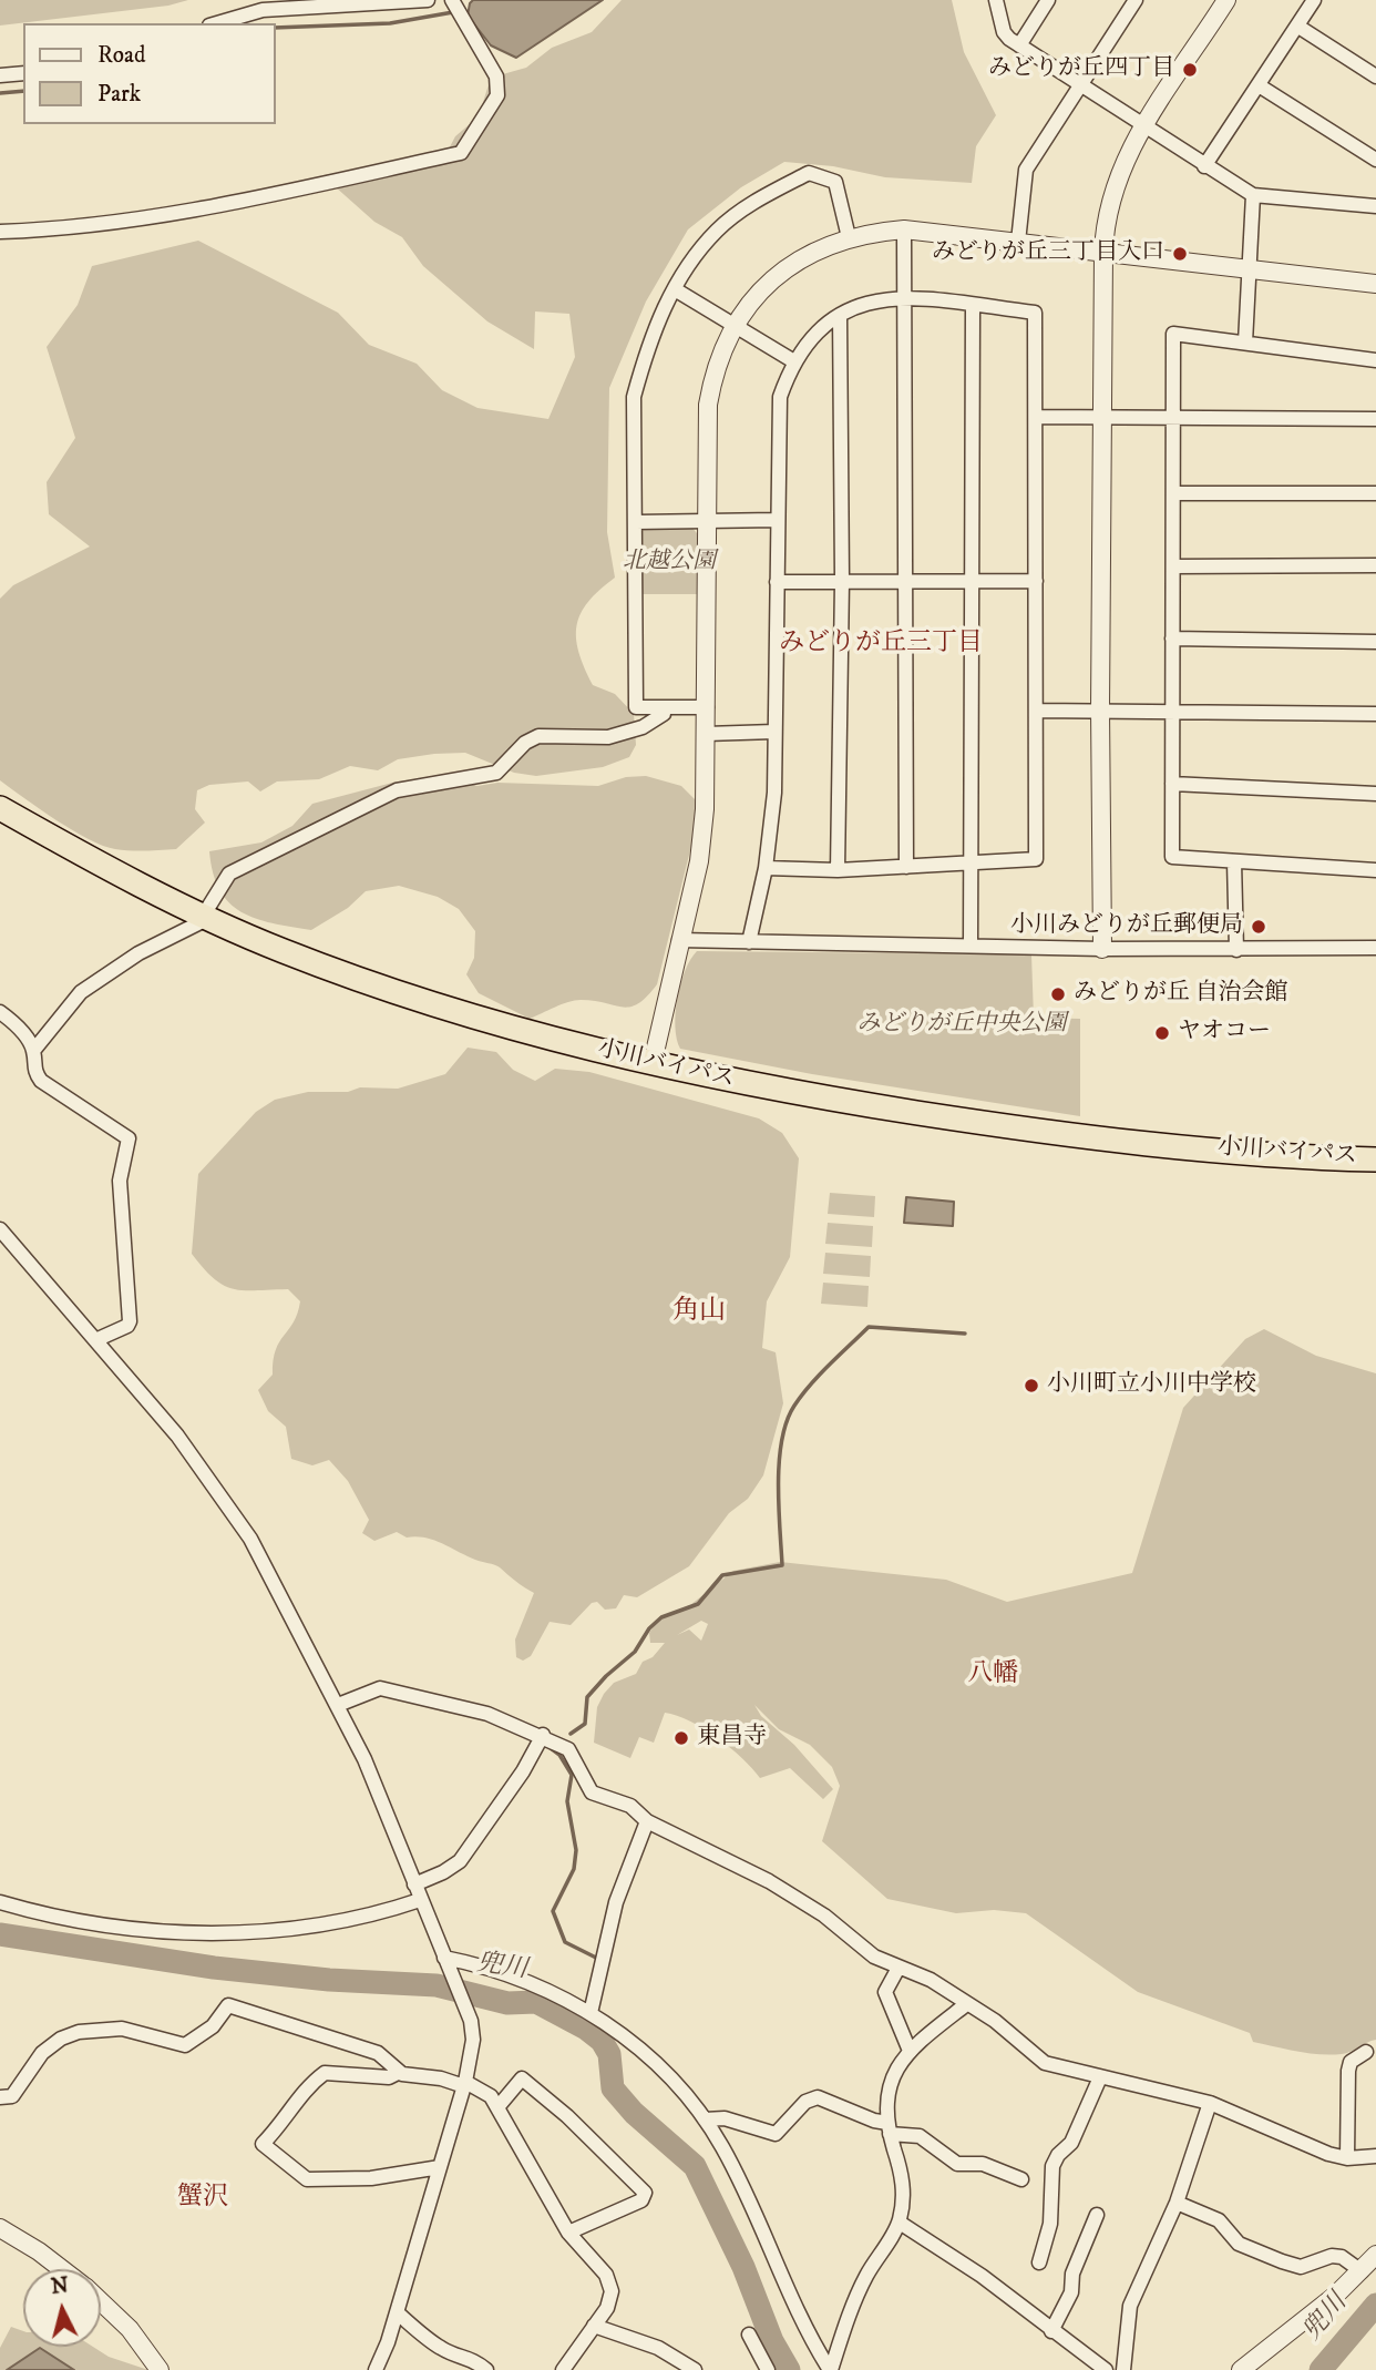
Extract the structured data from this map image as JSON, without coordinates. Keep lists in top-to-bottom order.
{
  "streets": {
    "highway": ["小川バイパス"]
  },
  "districts": [
    "みどりが丘三丁目",
    "角山",
    "八幡",
    "蟹沢"
  ],
  "water": ["兜川"],
  "parks": ["北越公園", "みどりが丘中央公園"],
  "places": [
    "みどりが丘四丁目",
    "みどりが丘三丁目入口",
    "小川みどりが丘郵便局",
    "みどりが丘 自治会館",
    "ヤオコー",
    "小川町立小川中学校",
    "東昌寺"
  ],
  "legend": ["Road", "Park"],
  "north": "top"
}
